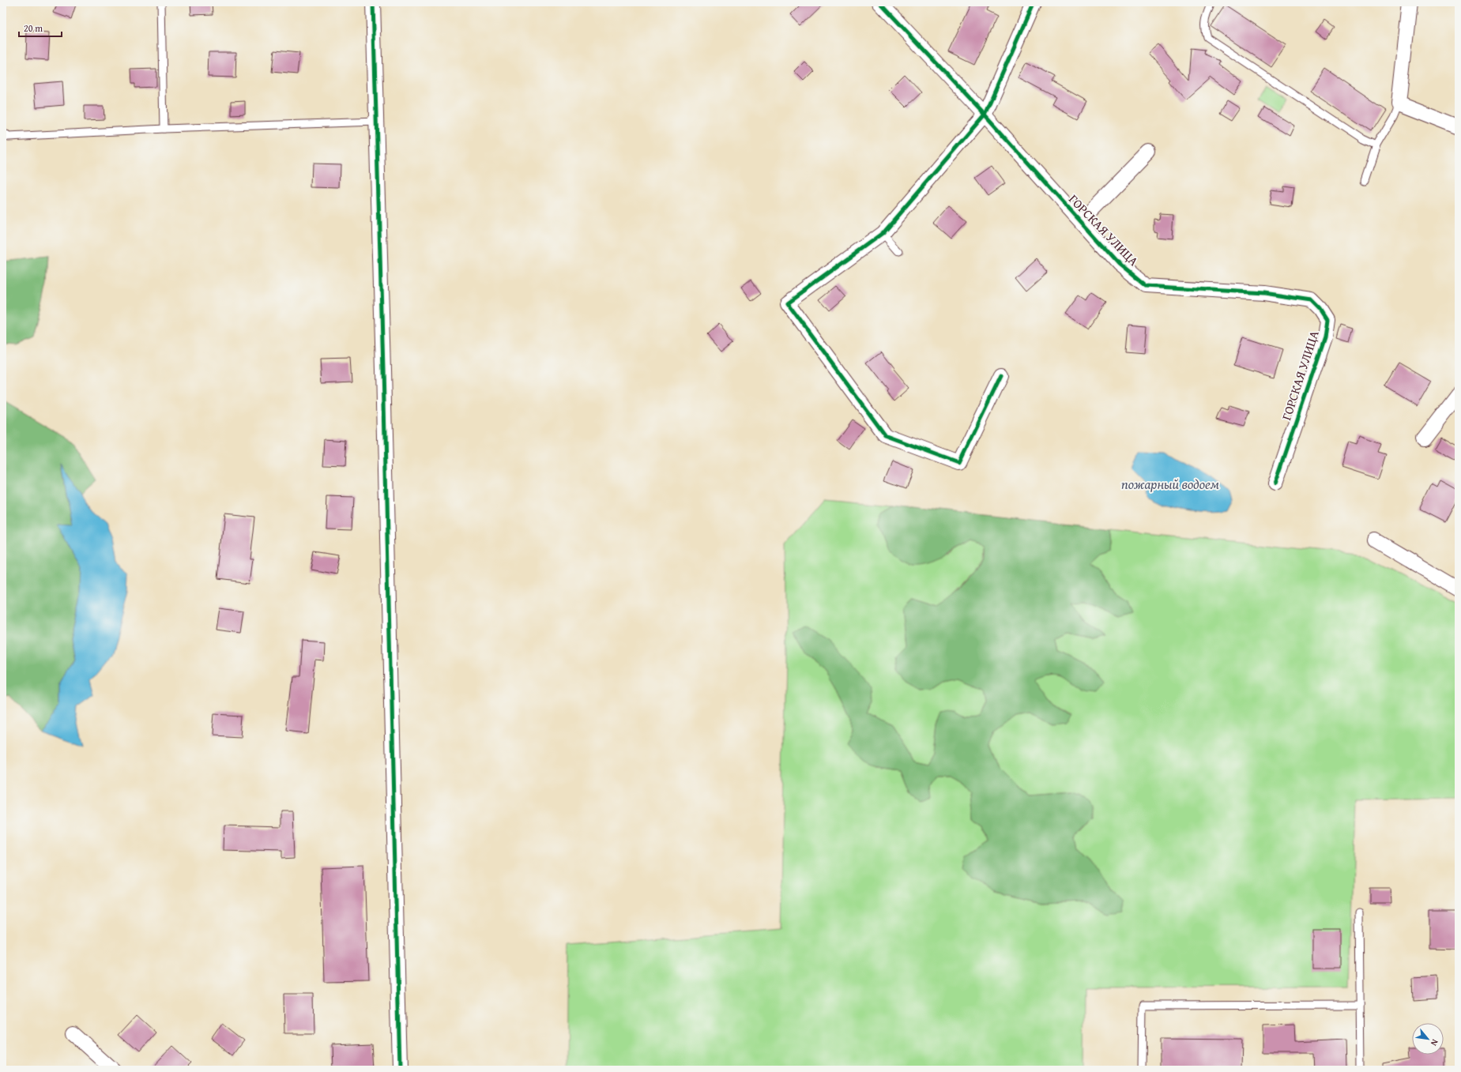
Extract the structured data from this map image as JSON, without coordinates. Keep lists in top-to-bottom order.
{
  "streets": {
    "street": ["ГОРСКАЯ УЛИЦА"]
  },
  "water": ["пожарный водоем"],
  "scale_bar": "20 m",
  "north": "bottom right"
}
